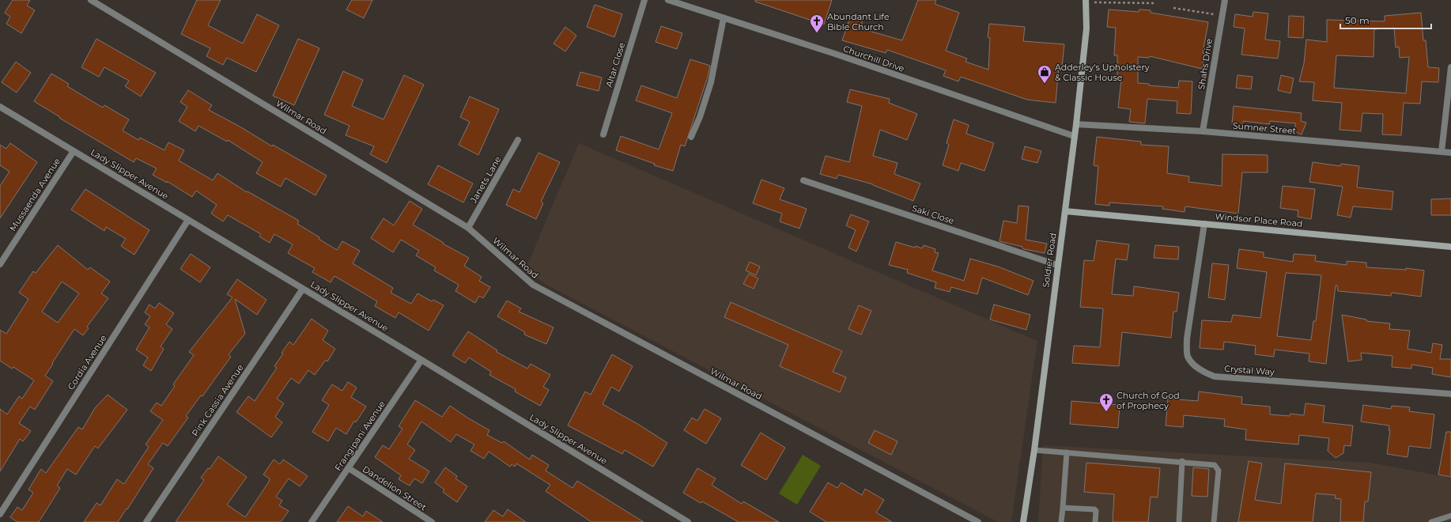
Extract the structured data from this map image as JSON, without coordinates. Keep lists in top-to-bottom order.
{
  "streets": {
    "main road": ["Windsor Place Road", "Soldier Road"],
    "street": [
      "Churchill Drive",
      "Shahs Drive",
      "Altar Close",
      "Wilmar Road",
      "Sumner Street",
      "Lady Slipper Avenue",
      "Janets Lane",
      "Mussaenda Avenue",
      "Saki Close",
      "Cordia Avenue",
      "Crystal Way",
      "Pink Cassia Avenue",
      "Frangipani Avenue",
      "Dandelion Street"
    ]
  },
  "crossings": [
    ["Churchill Drive", "Soldier Road"],
    ["Shahs Drive", "Sumner Street"],
    ["Wilmar Road", "Janets Lane"],
    ["Sumner Street", "Soldier Road"],
    ["Lady Slipper Avenue", "Mussaenda Avenue"],
    ["Lady Slipper Avenue", "Cordia Avenue"],
    ["Lady Slipper Avenue", "Pink Cassia Avenue"],
    ["Lady Slipper Avenue", "Frangipani Avenue"],
    ["Saki Close", "Soldier Road"],
    ["Windsor Place Road", "Soldier Road"],
    ["Windsor Place Road", "Crystal Way"],
    ["Frangipani Avenue", "Dandelion Street"]
  ],
  "places": {
    "church": ["Abundant Life Bible Church", "Church of God of Prophecy"],
    "shop": ["Adderley's Upholstery & Classic House"]
  },
  "scale_bar": "50 m"
}
